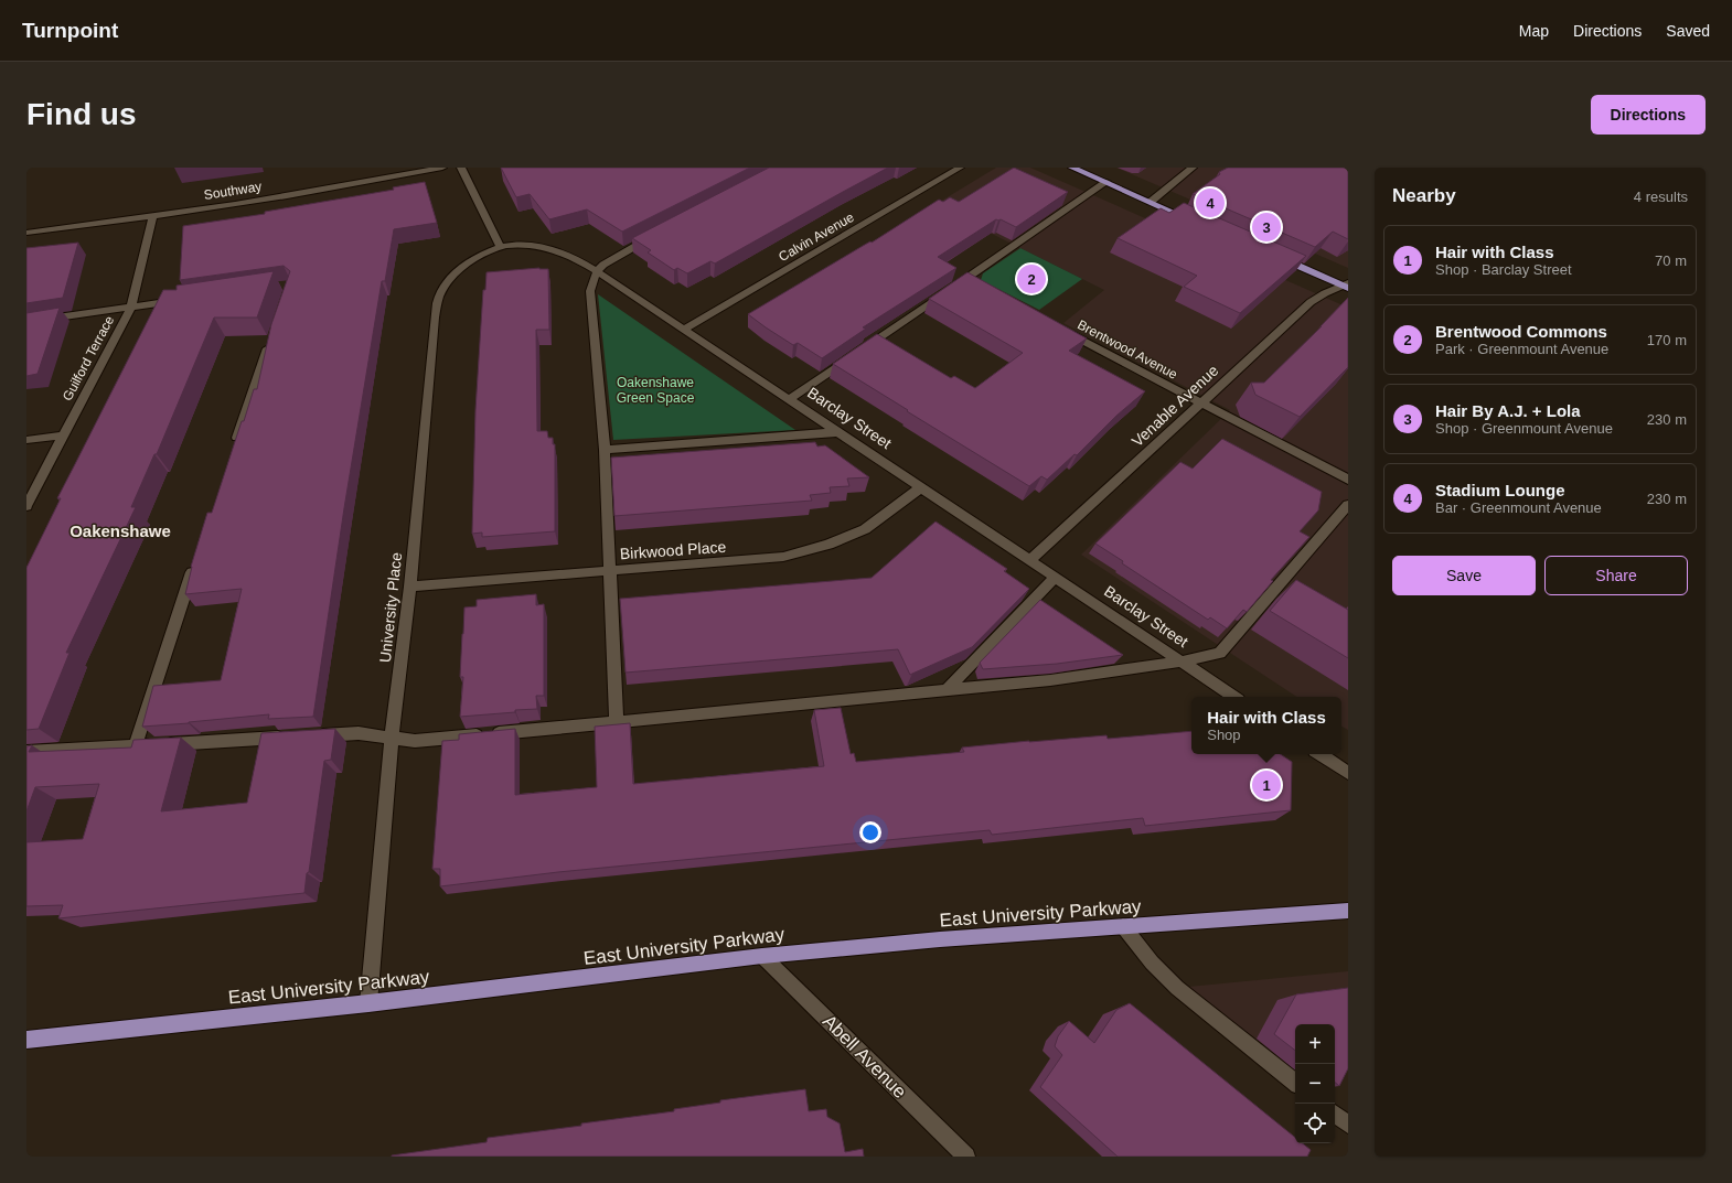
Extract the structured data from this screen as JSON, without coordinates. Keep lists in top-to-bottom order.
{
  "streets": {
    "main road": ["East University Parkway"],
    "street": [
      "Southway",
      "Calvin Avenue",
      "Brentwood Avenue",
      "Guilford Terrace",
      "Venable Avenue",
      "Barclay Street",
      "Birkwood Place",
      "University Place",
      "Abell Avenue"
    ]
  },
  "crossings": [
    ["Southway", "Guilford Terrace"],
    ["Calvin Avenue", "Barclay Street"],
    ["Brentwood Avenue", "Venable Avenue"],
    ["Venable Avenue", "Barclay Street"],
    ["Barclay Street", "Birkwood Place"],
    ["Barclay Street", "University Place"],
    ["Birkwood Place", "University Place"],
    ["University Place", "East University Parkway"],
    ["East University Parkway", "Abell Avenue"]
  ],
  "districts": ["Oakenshawe"],
  "parks": ["Oakenshawe Green Space"],
  "page": {
    "header": "Turnpoint",
    "nav": ["Map", "Directions", "Saved"],
    "buttons": [
      "Directions",
      ["Save", "Share"]
    ],
    "title": "Find us",
    "heading": ["Nearby", "4 results"],
    "pins": [
      "4",
      "3",
      "2",
      "1"
    ],
    "list": [
      {
        "mark": "1",
        "name": "Hair with Class",
        "note": "Shop · Barclay Street",
        "value": "70 m"
      },
      {
        "mark": "2",
        "name": "Brentwood Commons",
        "note": "Park · Greenmount Avenue",
        "value": "170 m"
      },
      {
        "mark": "3",
        "name": "Hair By A.J. + Lola",
        "note": "Shop · Greenmount Avenue",
        "value": "230 m"
      },
      {
        "mark": "4",
        "name": "Stadium Lounge",
        "note": "Bar · Greenmount Avenue",
        "value": "230 m"
      }
    ],
    "popup": ["Hair with Class", "Shop"],
    "map_buttons": ["+", "−"]
  }
}
